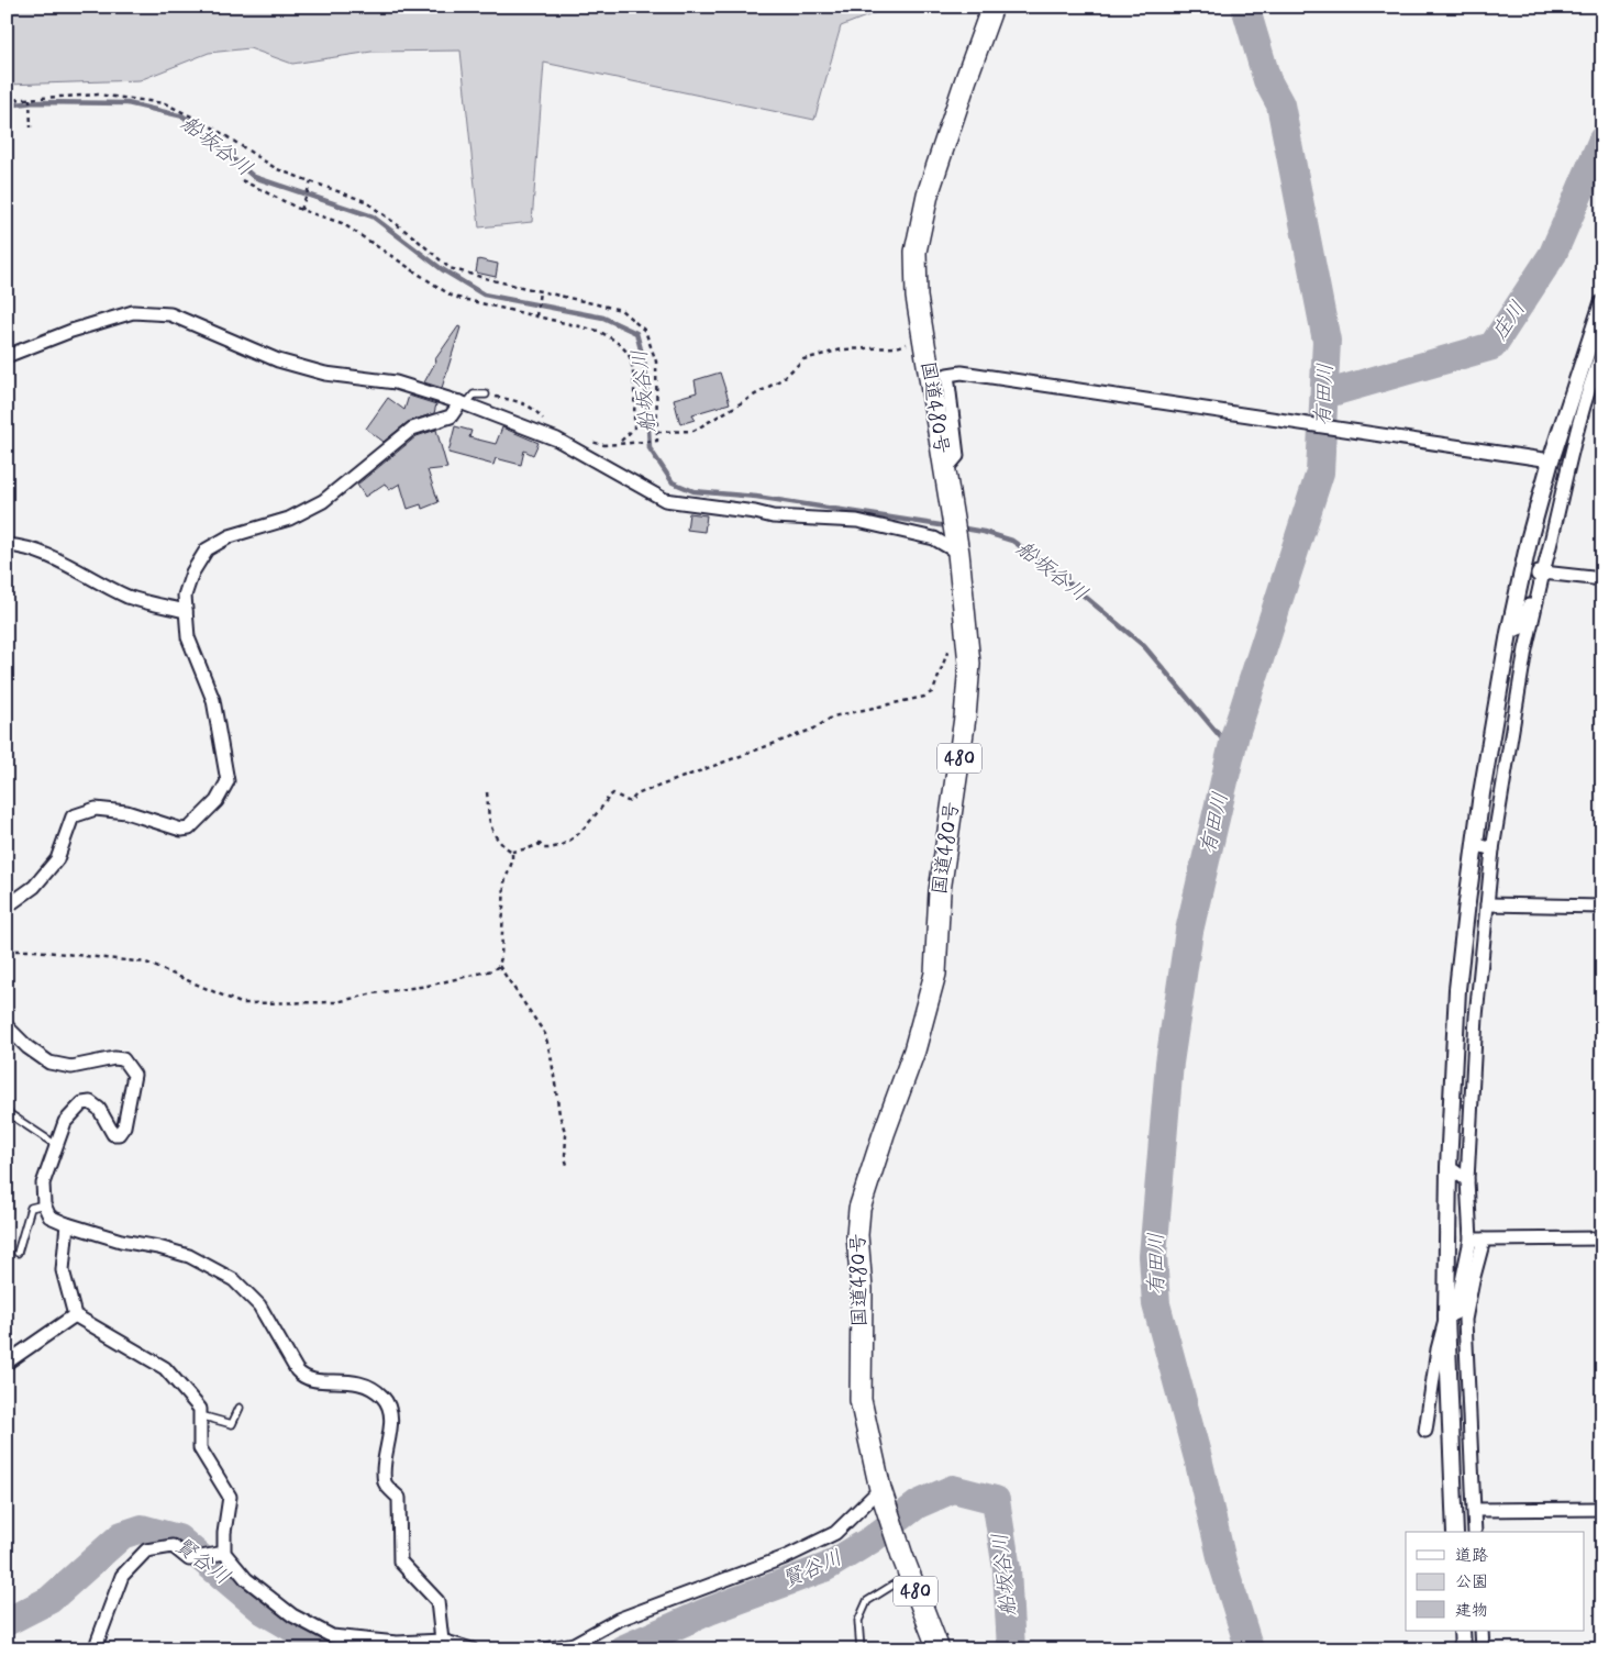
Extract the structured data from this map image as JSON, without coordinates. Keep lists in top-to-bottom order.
{
  "streets": {
    "highway": ["国道480号", "480"]
  },
  "water": [
    "船坂谷川",
    "庄川",
    "有田川",
    "賢谷川"
  ],
  "legend": ["道路", "公園", "建物"]
}
